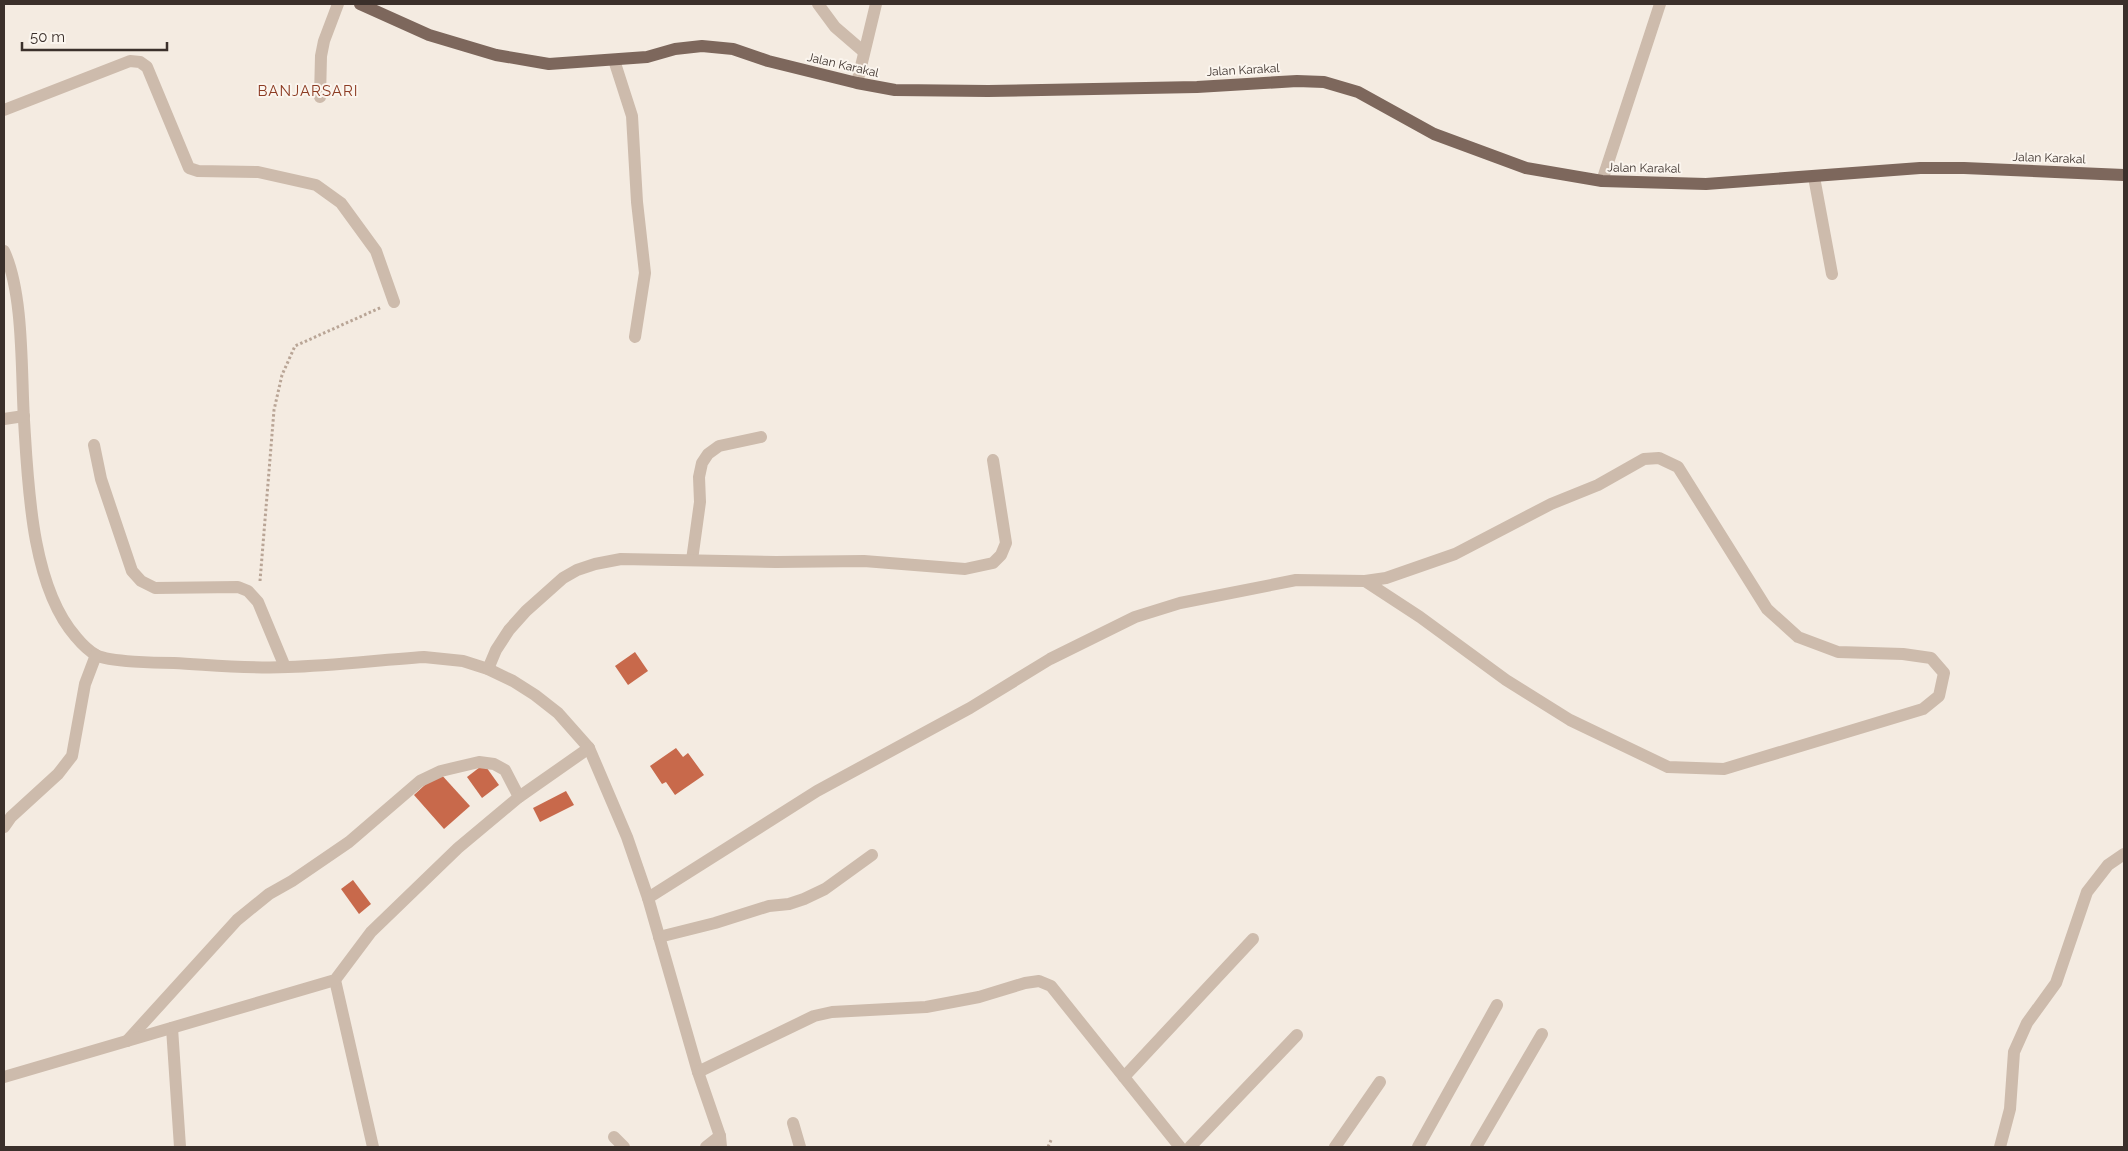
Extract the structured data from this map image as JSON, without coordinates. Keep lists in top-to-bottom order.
{
  "streets": {
    "main road": ["Jalan Karakal"]
  },
  "districts": ["BANJARSARI"],
  "scale_bar": "50 m"
}
